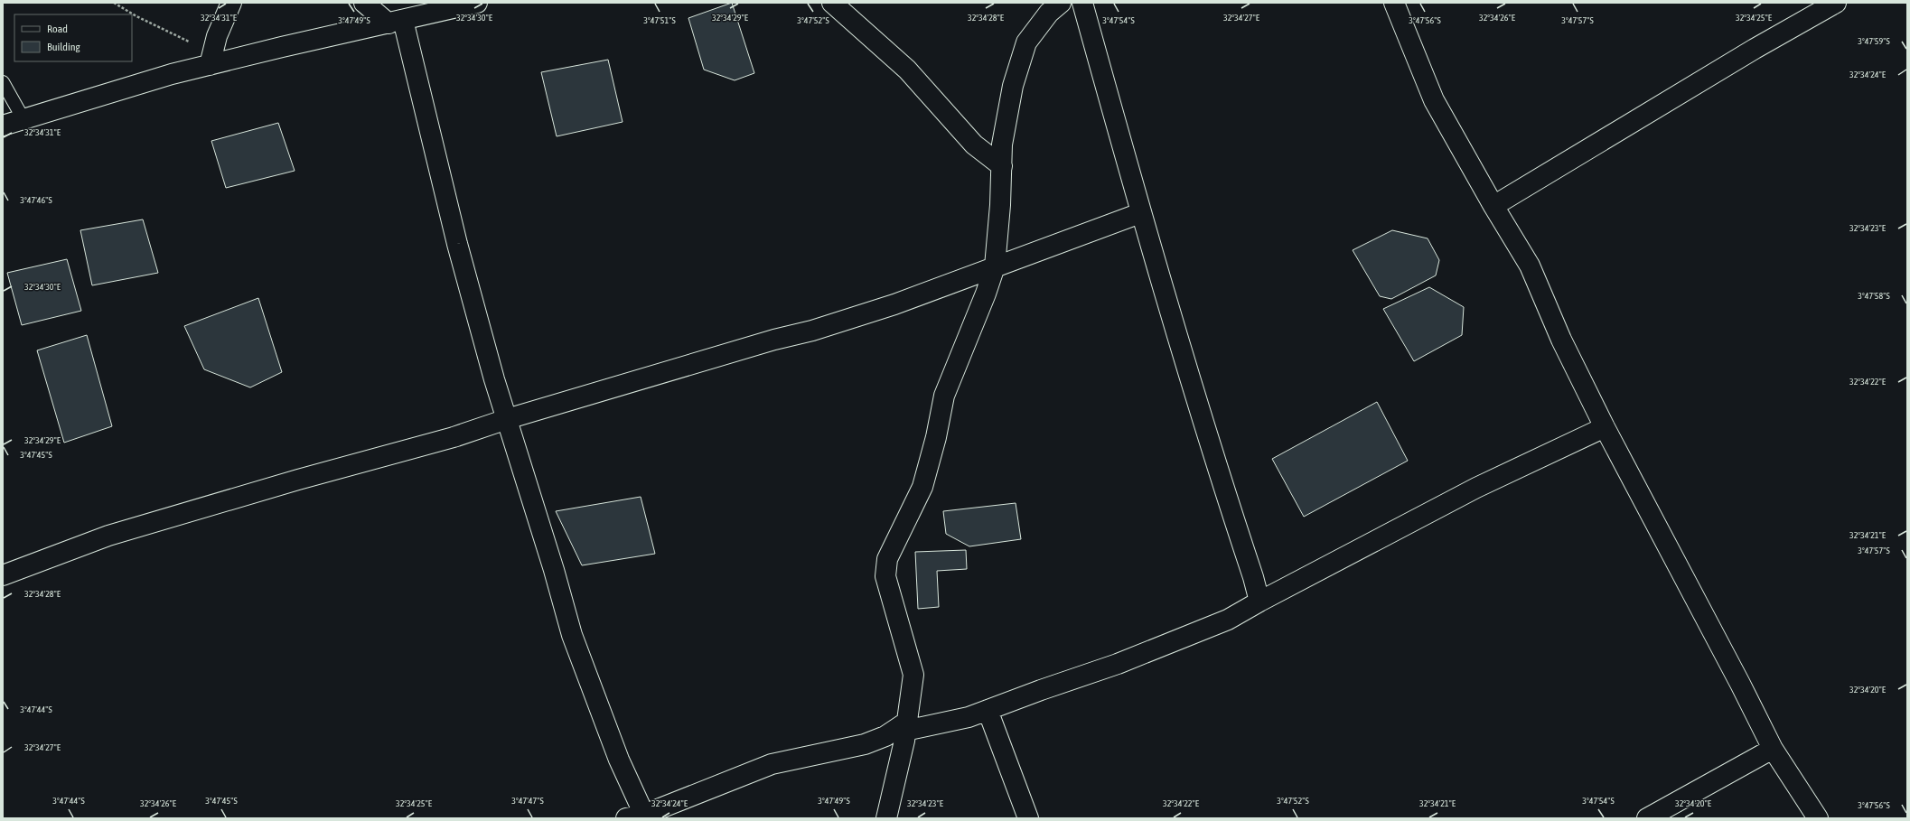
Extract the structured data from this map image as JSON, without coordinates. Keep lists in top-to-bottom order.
{
  "legend": ["Road", "Building"],
  "coordinates": [
    "32°34'31\"E",
    "32°34'30\"E",
    "32°34'29\"E",
    "32°34'28\"E",
    "32°34'27\"E",
    "32°34'26\"E",
    "32°34'25\"E",
    "3°47'51\"S",
    "3°47'52\"S",
    "3°47'54\"S",
    "3°47'49\"S",
    "3°47'56\"S",
    "3°47'57\"S",
    "3°47'59\"S",
    "32°34'24\"E",
    "3°47'46\"S",
    "32°34'23\"E",
    "3°47'58\"S",
    "32°34'22\"E",
    "3°47'45\"S",
    "32°34'21\"E",
    "32°34'20\"E",
    "3°47'44\"S",
    "3°47'47\"S"
  ]
}
